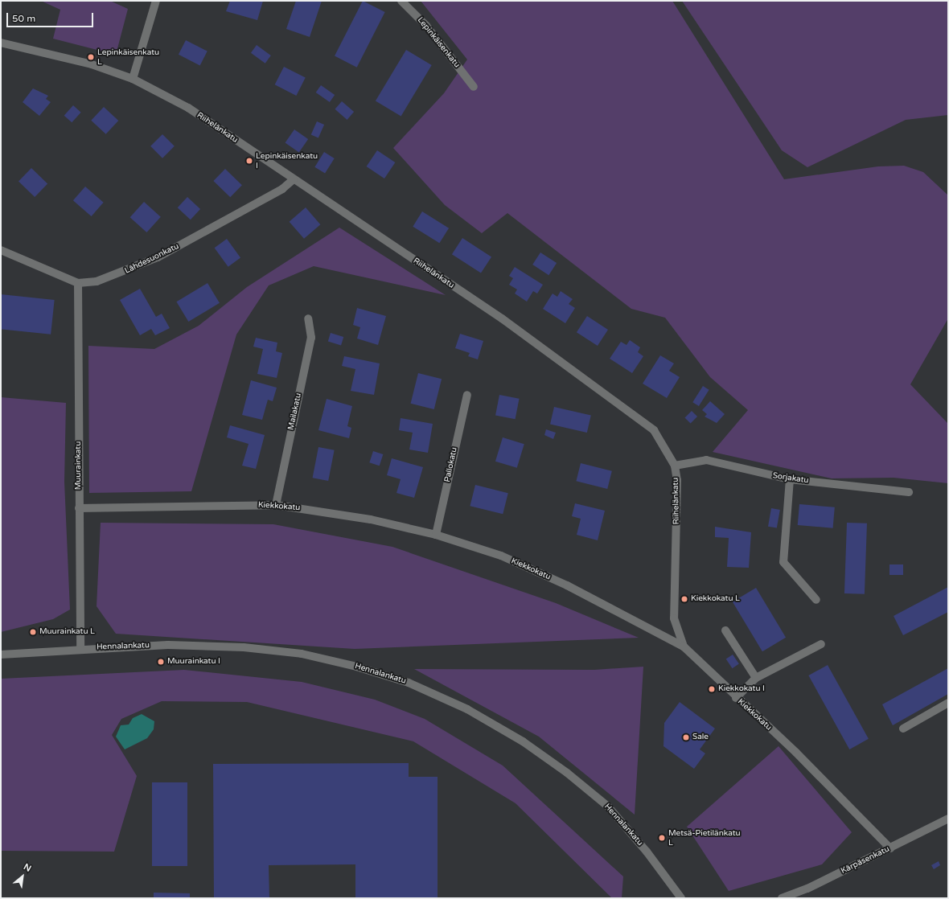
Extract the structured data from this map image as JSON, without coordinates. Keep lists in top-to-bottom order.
{
  "streets": {
    "street": [
      "Lepinkäisenkatu",
      "Riihelänkatu",
      "Lähdesuonkatu",
      "Mailakatu",
      "Pallokatu",
      "Muurainkatu",
      "Sorjakatu",
      "Kiekkokatu",
      "Hennalankatu",
      "Kärpäsenkatu"
    ]
  },
  "crossings": [
    ["Riihelänkatu", "Lähdesuonkatu"],
    ["Riihelänkatu", "Sorjakatu"],
    ["Riihelänkatu", "Kiekkokatu"],
    ["Lähdesuonkatu", "Muurainkatu"],
    ["Mailakatu", "Kiekkokatu"],
    ["Pallokatu", "Kiekkokatu"],
    ["Muurainkatu", "Kiekkokatu"],
    ["Muurainkatu", "Hennalankatu"],
    ["Kiekkokatu", "Kärpäsenkatu"]
  ],
  "places": [
    "Lepinkäisenkatu L",
    "Lepinkäisenkatu I",
    "Kiekkokatu L",
    "Muurainkatu L",
    "Muurainkatu I",
    "Kiekkokatu I",
    "Sale",
    "Metsä-Pietilänkatu L"
  ],
  "scale_bar": "50 m",
  "north": "top right"
}
